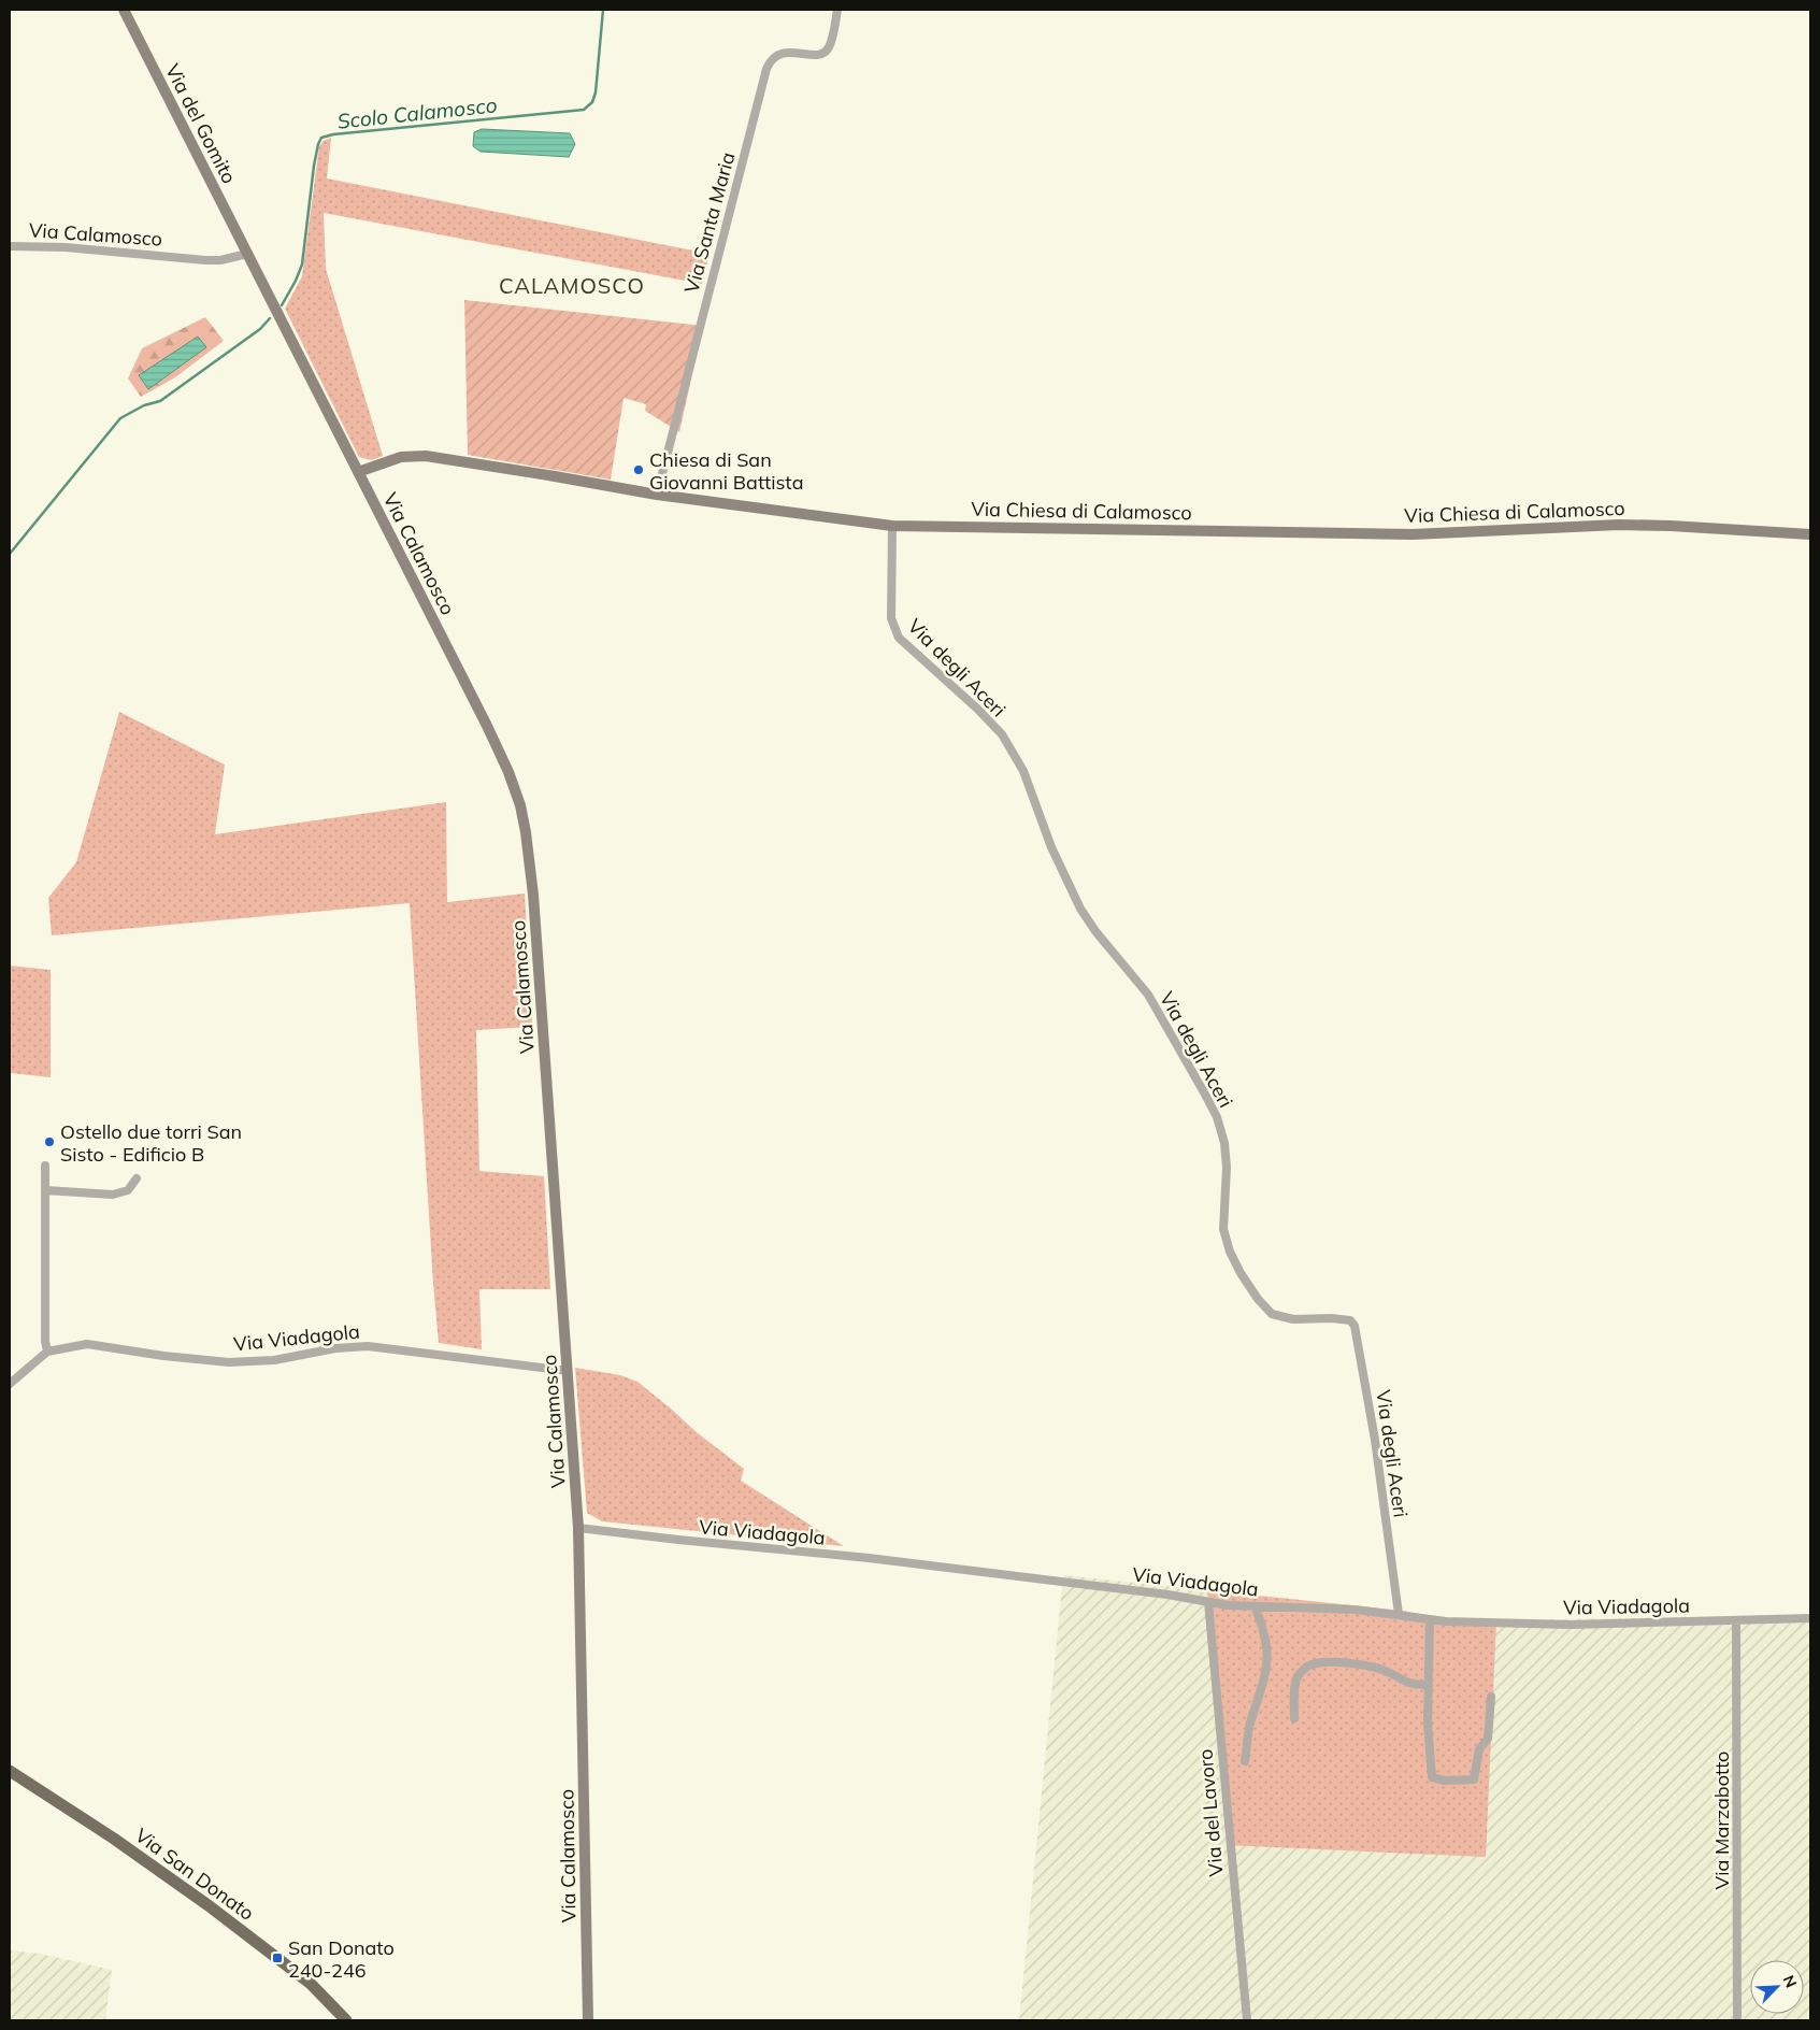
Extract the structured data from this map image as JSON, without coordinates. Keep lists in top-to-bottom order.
{
  "streets": {
    "main road": ["Via San Donato"],
    "street": [
      "Via del Gomito",
      "Via Santa Maria",
      "Via Calamosco",
      "Via Chiesa di Calamosco",
      "Via degli Aceri",
      "Via Viadagola",
      "Via del Lavoro",
      "Via Marzabotto"
    ]
  },
  "crossings": [
    ["Via del Gomito", "Via Calamosco"],
    ["Via Santa Maria", "Via Chiesa di Calamosco"],
    ["Via Calamosco", "Via Chiesa di Calamosco"],
    ["Via Calamosco", "Via Viadagola"],
    ["Via Chiesa di Calamosco", "Via degli Aceri"],
    ["Via degli Aceri", "Via Viadagola"],
    ["Via Viadagola", "Via del Lavoro"],
    ["Via Viadagola", "Via Marzabotto"]
  ],
  "districts": ["CALAMOSCO"],
  "water": ["Scolo Calamosco"],
  "places": {
    "other": ["Chiesa di San Giovanni Battista", "Ostello due torri San Sisto - Edificio B"],
    "transit": ["San Donato 240-246"]
  },
  "north": "top right"
}
